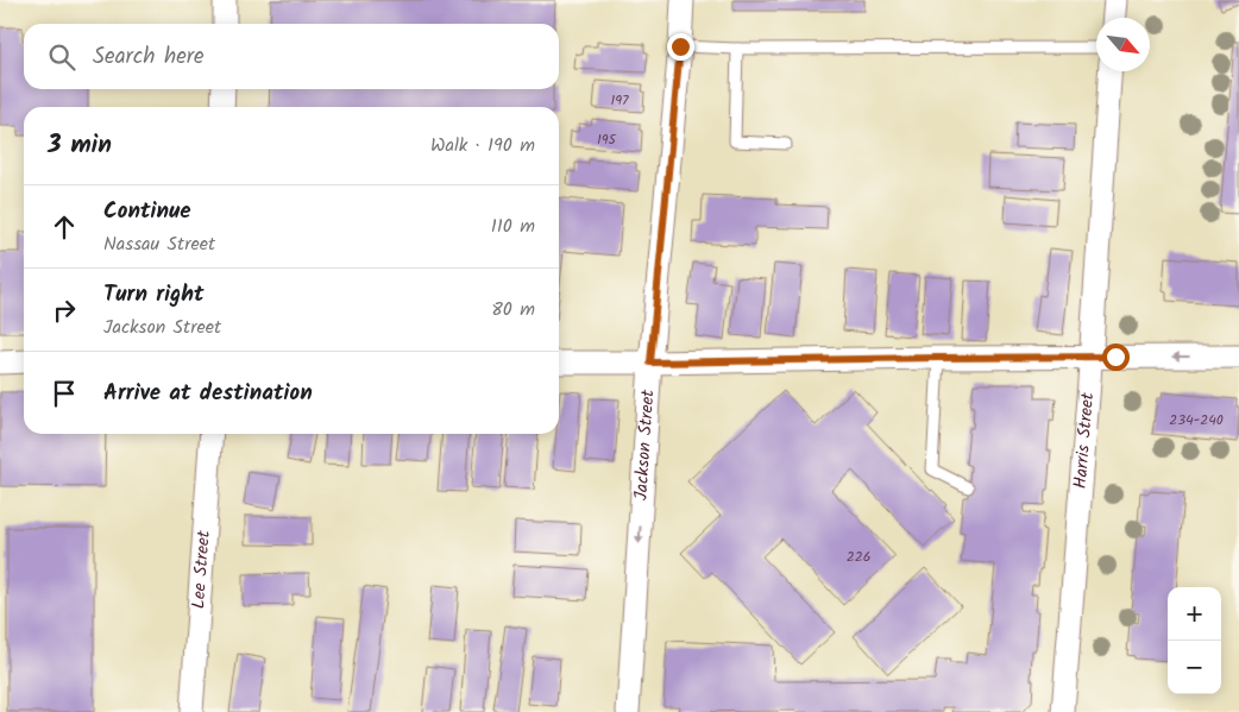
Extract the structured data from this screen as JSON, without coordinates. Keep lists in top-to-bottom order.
{
  "streets": {
    "street": ["Harris Street", "Jackson Street", "Lee Street"]
  },
  "one_way": ["Jackson Street"],
  "house_numbers": [
    "197",
    "195",
    "234-240",
    "226"
  ],
  "north": "bottom right",
  "page": {
    "search": "Search here",
    "heading": ["3 min", "Walk · 190 m"],
    "list": [
      ["Continue", "Nassau Street", "110 m"],
      ["Turn right", "Jackson Street", "80 m"],
      "Arrive at destination"
    ],
    "map_buttons": ["+", "−"]
  }
}
